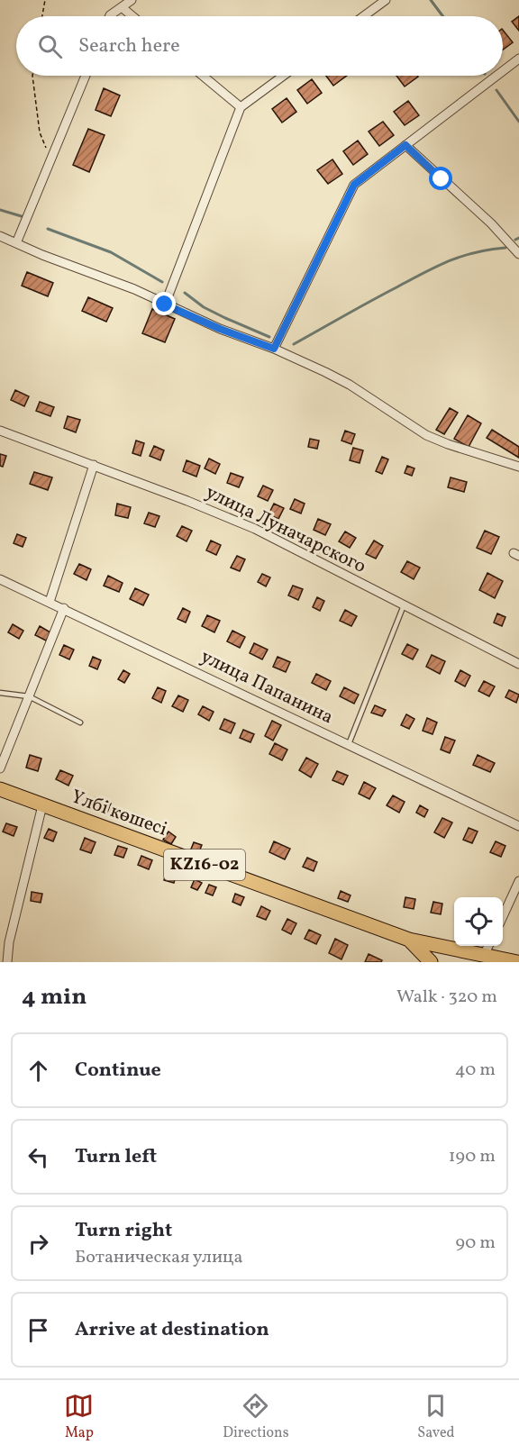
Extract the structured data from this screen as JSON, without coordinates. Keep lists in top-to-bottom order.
{
  "streets": {
    "main road": ["Үлбі көшесі", "KZ16-02"],
    "street": ["улица Луначарского", "улица Папанина"]
  },
  "crossings": [
    ["Үлбі көшесі", "KZ16-02"]
  ],
  "page": {
    "search": "Search here",
    "heading": ["4 min", "Walk · 320 m"],
    "list": [
      ["Continue", "40 m"],
      ["Turn left", "190 m"],
      ["Turn right", "Ботаническая улица", "90 m"],
      "Arrive at destination"
    ],
    "nav": ["Map", "Directions", "Saved"]
  }
}
